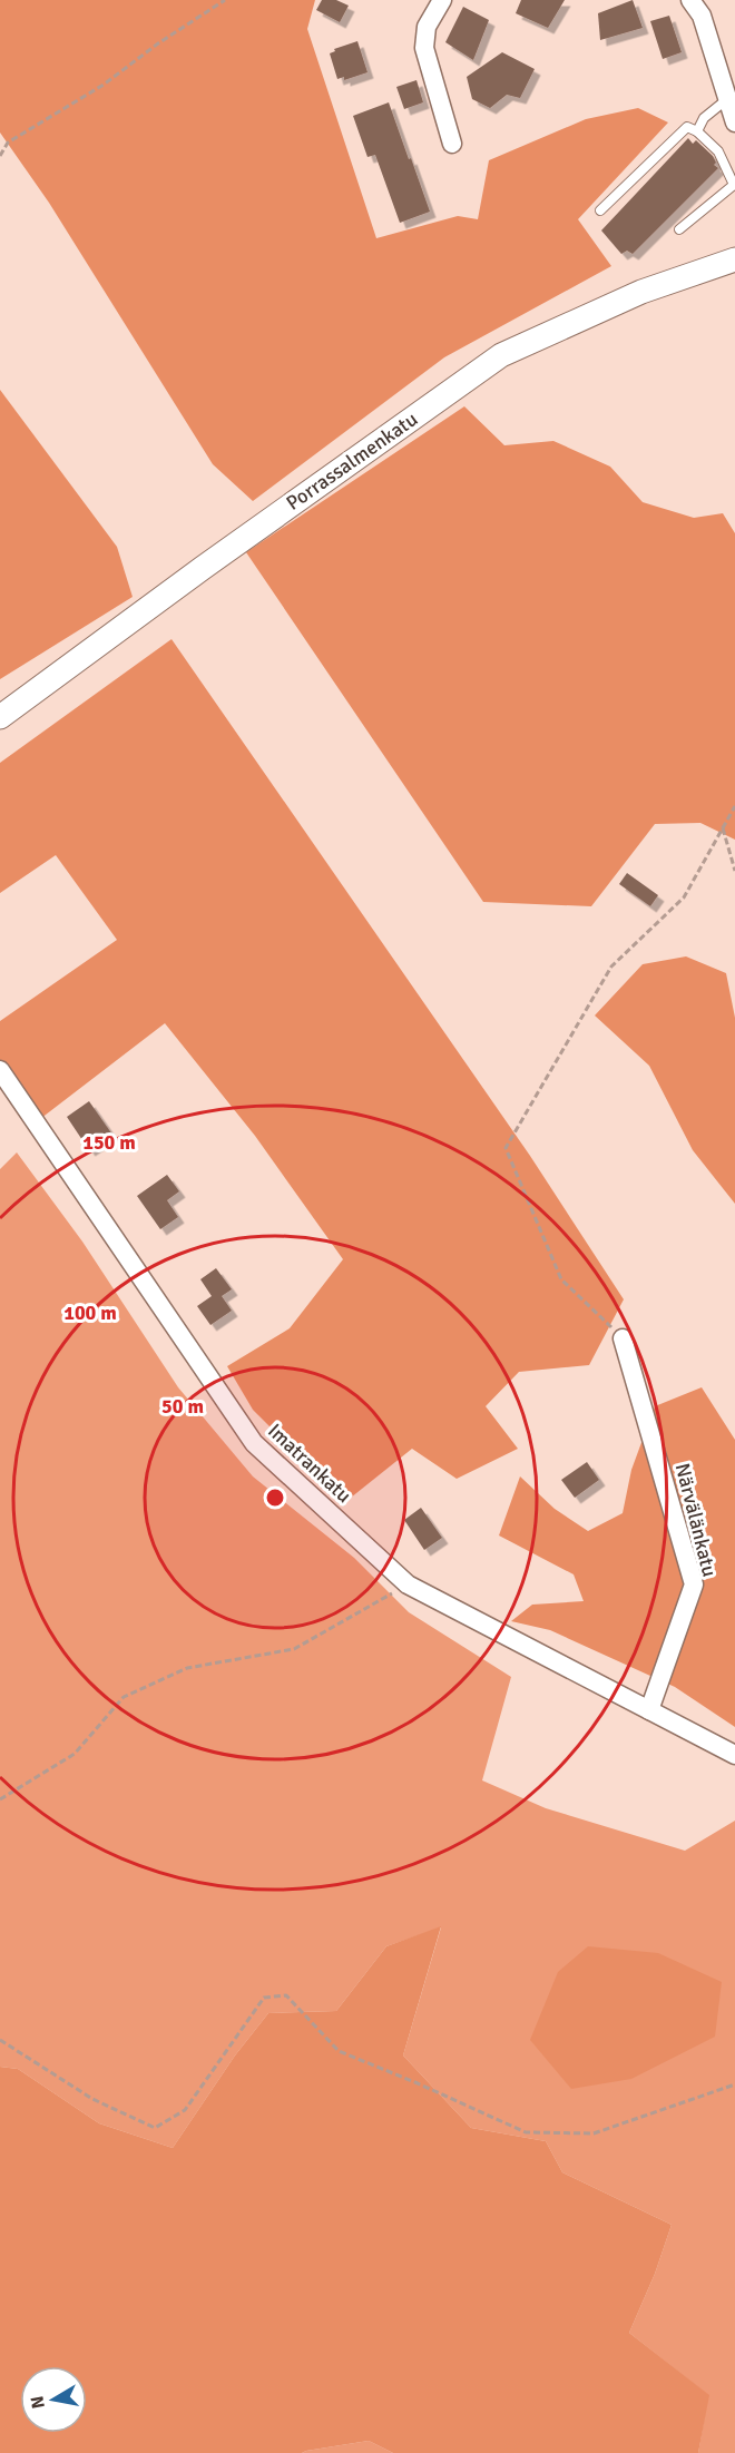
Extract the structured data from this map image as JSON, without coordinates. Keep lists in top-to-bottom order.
{
  "streets": {
    "street": ["Porrassalmenkatu", "Imatrankatu", "Närvälänkatu"]
  },
  "crossings": [
    ["Imatrankatu", "Närvälänkatu"]
  ],
  "north": "left",
  "rings": ["150 m", "100 m", "50 m"]
}
